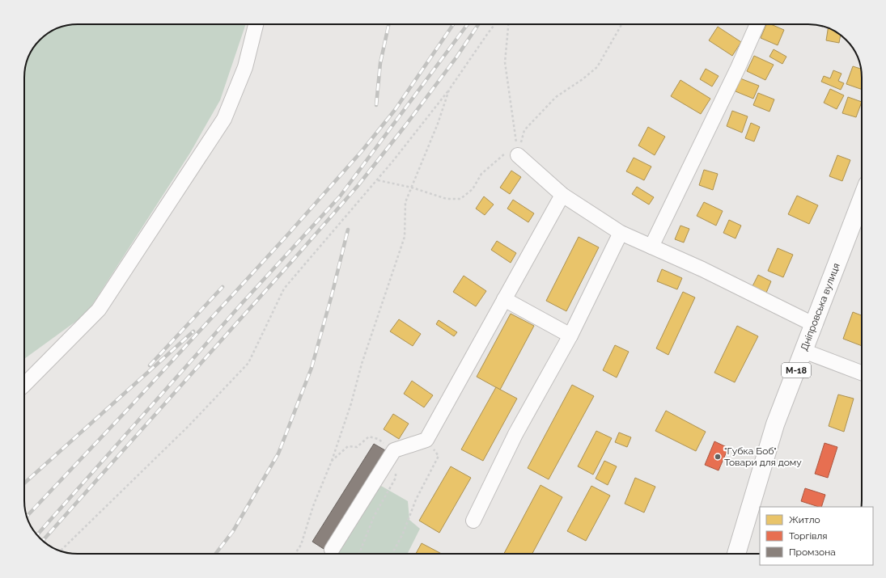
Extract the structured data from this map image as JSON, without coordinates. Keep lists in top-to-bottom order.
{
  "streets": {
    "highway": ["Дніпровська вулиця", "М-18"]
  },
  "places": ["\"Губка Боб\" Товари для дому"],
  "legend": ["Житло", "Торгівля", "Промзона"]
}
